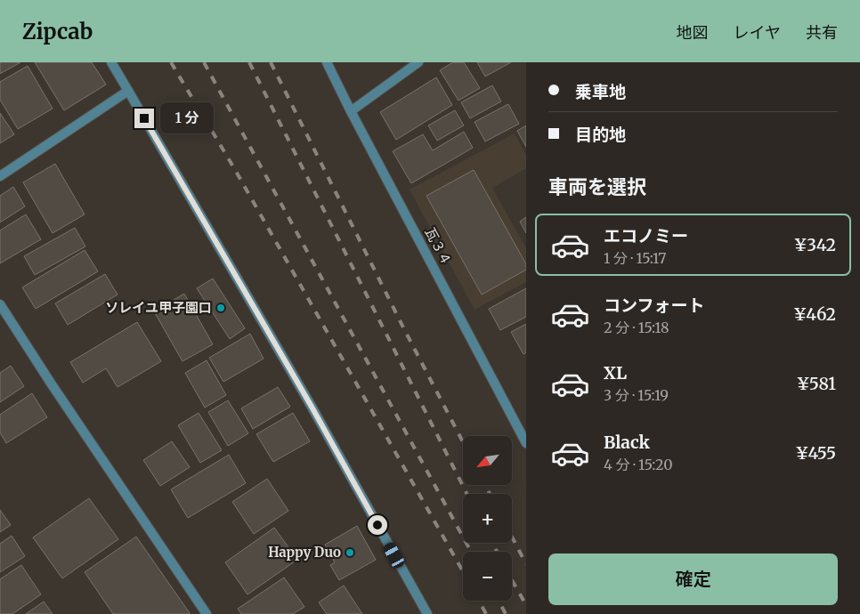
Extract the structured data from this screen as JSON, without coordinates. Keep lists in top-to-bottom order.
{
  "streets": {
    "street": ["瓦３４"]
  },
  "places": ["ソレイユ甲子園口", "Happy Duo"],
  "north": "bottom left",
  "page": {
    "header": "Zipcab",
    "nav": ["地図", "レイヤ", "共有"],
    "banner": ["乗車地", "目的地"],
    "bubble": "1 分",
    "heading": "車両を選択",
    "list": [
      {
        "name": "エコノミー",
        "note": "1 分 · 15:17",
        "value": "¥342"
      },
      {
        "name": "コンフォート",
        "note": "2 分 · 15:18",
        "value": "¥462"
      },
      {
        "name": "XL",
        "note": "3 分 · 15:19",
        "value": "¥581"
      },
      {
        "name": "Black",
        "note": "4 分 · 15:20",
        "value": "¥455"
      }
    ],
    "map_buttons": ["+", "−"],
    "buttons": "確定"
  }
}
